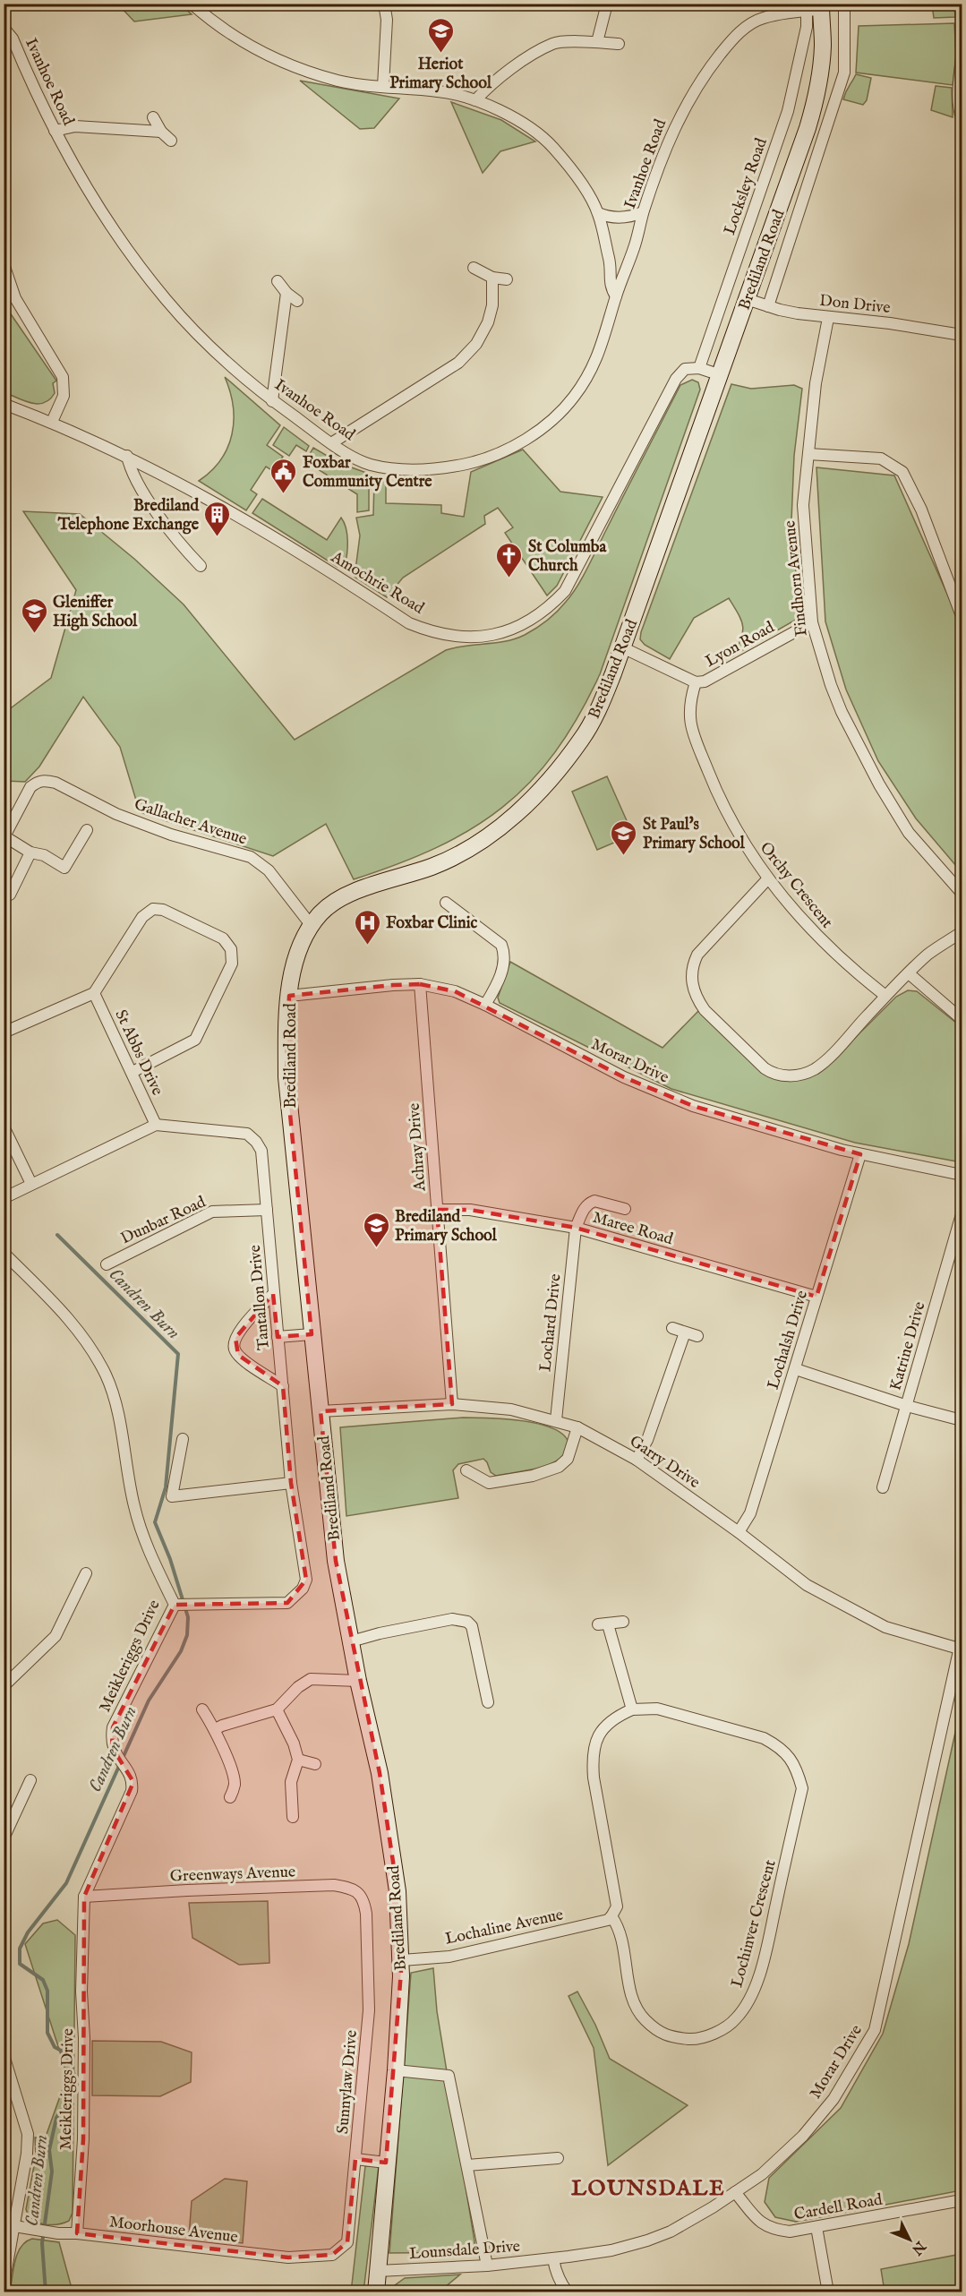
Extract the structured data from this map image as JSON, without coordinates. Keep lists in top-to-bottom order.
{
  "streets": {
    "street": [
      "Ivanhoe Road",
      "Locksley Road",
      "Brediland Road",
      "Don Drive",
      "Findhorn Avenue",
      "Amochrie Road",
      "Lyon Road",
      "Gallacher Avenue",
      "Orchy Crescent",
      "St Abbs Drive",
      "Morar Drive",
      "Achray Drive",
      "Dunbar Road",
      "Maree Road",
      "Tantallon Drive",
      "Lochard Drive",
      "Lochalsh Drive",
      "Katrine Drive",
      "Garry Drive",
      "Meikleriggs Drive",
      "Greenways Avenue",
      "Lochinver Crescent",
      "Lochaline Avenue",
      "Sunnylaw Drive",
      "Cardell Road",
      "Moorhouse Avenue",
      "Lounsdale Drive"
    ]
  },
  "crossings": [
    ["Ivanhoe Road", "Locksley Road"],
    ["Ivanhoe Road", "Brediland Road"],
    ["Locksley Road", "Brediland Road"],
    ["Locksley Road", "Amochrie Road"],
    ["Brediland Road", "Don Drive"],
    ["Brediland Road", "Lyon Road"],
    ["Brediland Road", "Gallacher Avenue"],
    ["Brediland Road", "Morar Drive"],
    ["Brediland Road", "Garry Drive"],
    ["Brediland Road", "Lochaline Avenue"],
    ["Brediland Road", "Lounsdale Drive"],
    ["Don Drive", "Findhorn Avenue"],
    ["Findhorn Avenue", "Lyon Road"],
    ["Lyon Road", "Orchy Crescent"],
    ["St Abbs Drive", "Tantallon Drive"],
    ["Morar Drive", "Achray Drive"],
    ["Morar Drive", "Lochalsh Drive"],
    ["Morar Drive", "Garry Drive"],
    ["Morar Drive", "Cardell Road"],
    ["Morar Drive", "Lounsdale Drive"],
    ["Achray Drive", "Maree Road"],
    ["Achray Drive", "Garry Drive"],
    ["Dunbar Road", "Tantallon Drive"],
    ["Maree Road", "Lochard Drive"],
    ["Maree Road", "Lochalsh Drive"],
    ["Tantallon Drive", "Meikleriggs Drive"],
    ["Lochard Drive", "Garry Drive"],
    ["Lochalsh Drive", "Garry Drive"],
    ["Meikleriggs Drive", "Greenways Avenue"],
    ["Meikleriggs Drive", "Moorhouse Avenue"],
    ["Greenways Avenue", "Sunnylaw Drive"],
    ["Lochinver Crescent", "Lochaline Avenue"],
    ["Sunnylaw Drive", "Moorhouse Avenue"]
  ],
  "districts": ["LOUNSDALE"],
  "water": ["Candren Burn"],
  "places": {
    "school or university": [
      "Heriot Primary School",
      "Gleniffer High School",
      "St Paul's Primary School",
      "Brediland Primary School"
    ],
    "public building": ["Foxbar Community Centre"],
    "building": ["Brediland Telephone Exchange"],
    "church": ["St Columba Church"],
    "hospital": ["Foxbar Clinic"]
  },
  "north": "bottom right"
}
